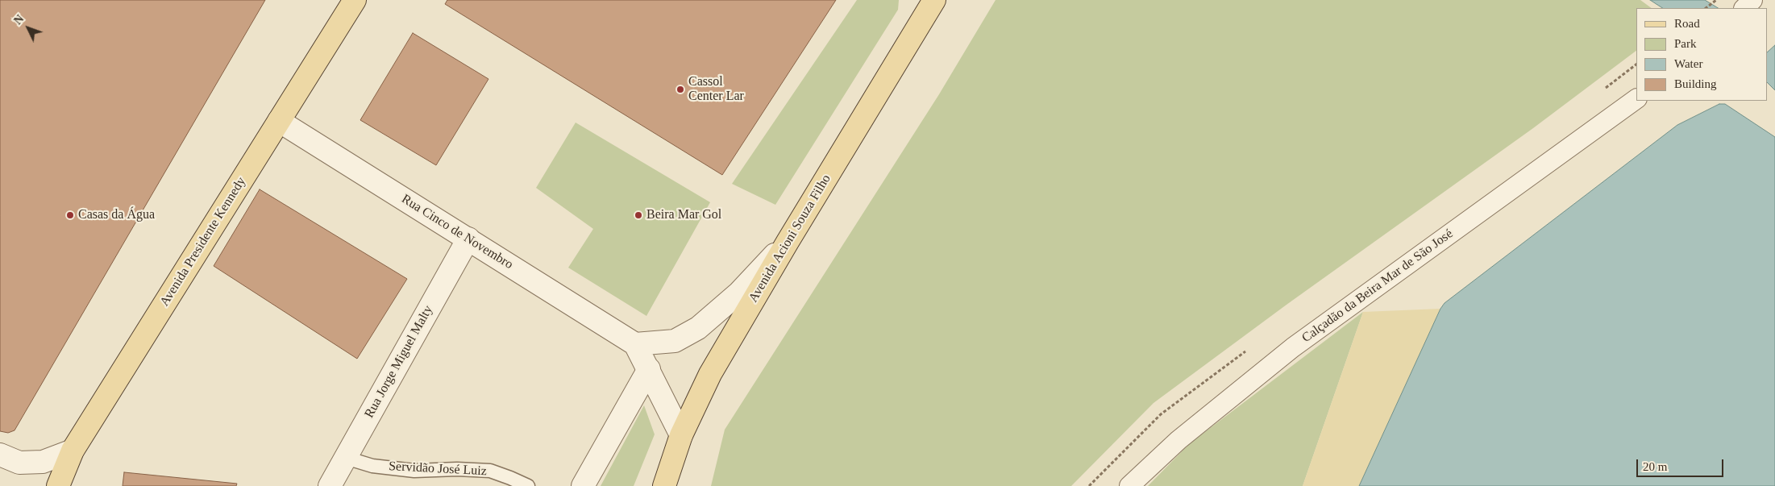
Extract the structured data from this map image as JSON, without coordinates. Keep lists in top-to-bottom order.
{
  "streets": {
    "main road": ["Avenida Acioni Souza Filho", "Avenida Presidente Kennedy"],
    "street": ["Rua Cinco de Novembro", "Calçadão da Beira Mar de São José", "Rua Jorge Miguel Malty"],
    "lane": ["Servidão José Luiz"]
  },
  "crossings": [
    ["Rua Cinco de Novembro", "Avenida Acioni Souza Filho"],
    ["Rua Cinco de Novembro", "Avenida Presidente Kennedy"],
    ["Rua Cinco de Novembro", "Rua Jorge Miguel Malty"],
    ["Rua Jorge Miguel Malty", "Servidão José Luiz"]
  ],
  "places": ["Cassol Center Lar", "Casas da Água", "Beira Mar Gol"],
  "legend": [
    "Road",
    "Park",
    "Water",
    "Building"
  ],
  "scale_bar": "20 m",
  "north": "top left"
}
